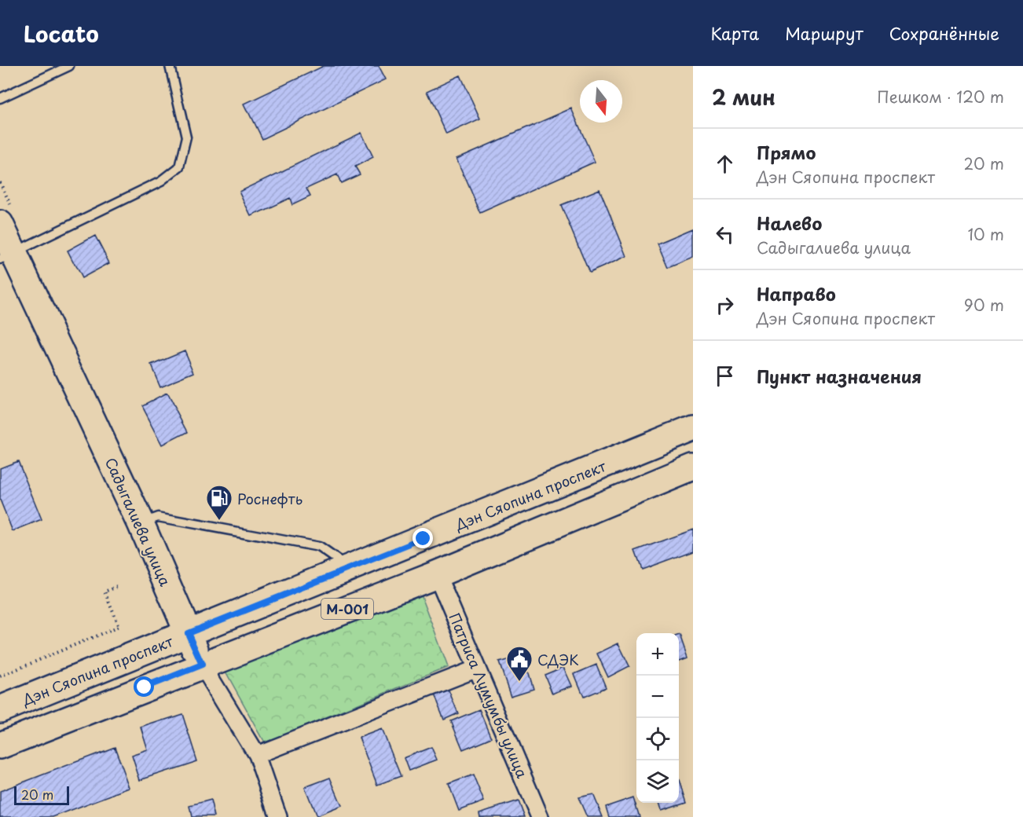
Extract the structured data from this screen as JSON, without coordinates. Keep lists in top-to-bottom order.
{
  "streets": {
    "main road": ["Дэн Сяопина проспект", "Садыгалиева улица", "M-001"],
    "street": ["Патриса Лумумбы улица"]
  },
  "crossings": [
    ["Дэн Сяопина проспект", "Садыгалиева улица"],
    ["Садыгалиева улица", "M-001"],
    ["M-001", "Патриса Лумумбы улица"]
  ],
  "places": {
    "fuel station": ["Роснефть"],
    "public building": ["СДЭК"]
  },
  "scale_bar": "20 m",
  "north": "bottom",
  "page": {
    "header": "Locato",
    "nav": ["Карта", "Маршрут", "Сохранённые"],
    "heading": ["2 мин", "Пешком · 120 m"],
    "list": [
      ["Прямо", "Дэн Сяопина проспект", "20 m"],
      ["Налево", "Садыгалиева улица", "10 m"],
      ["Направо", "Дэн Сяопина проспект", "90 m"],
      "Пункт назначения"
    ],
    "map_buttons": ["+", "−"],
    "scale": "20 m"
  }
}
